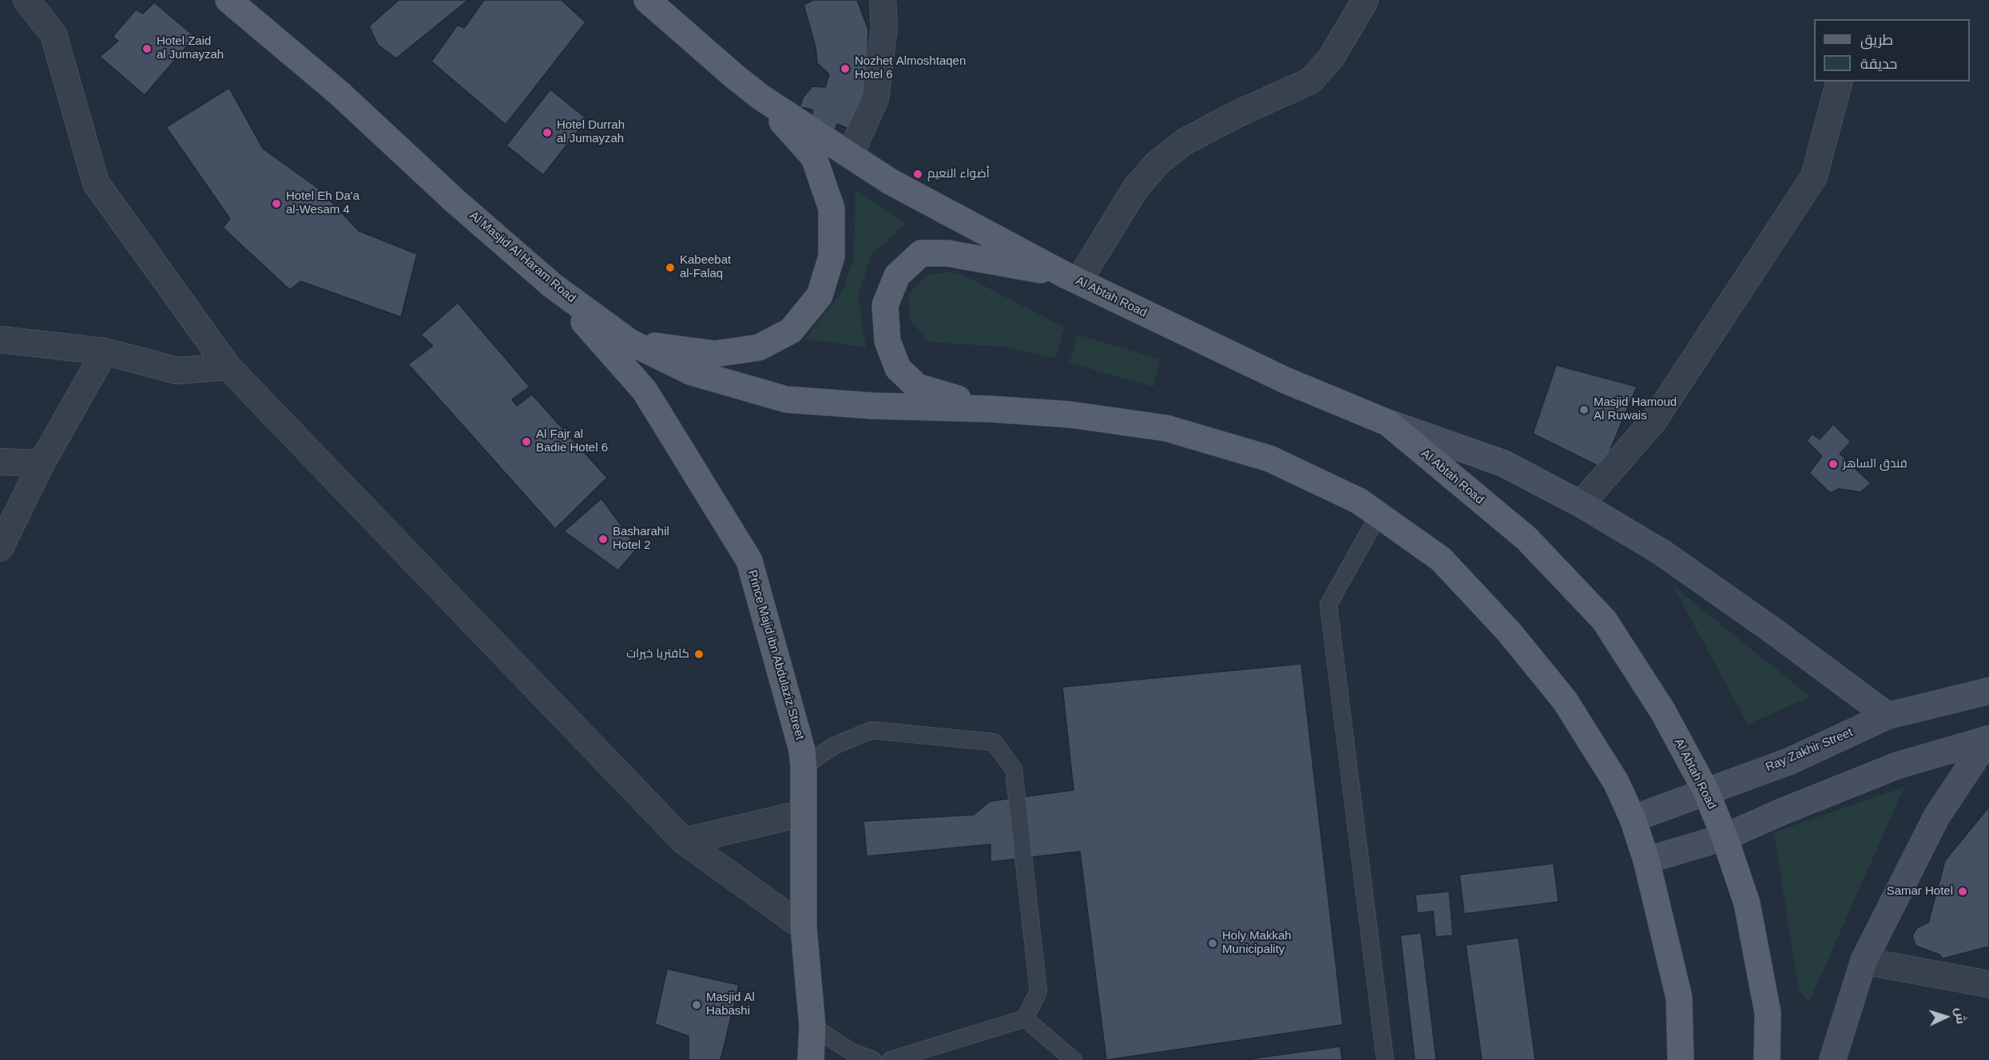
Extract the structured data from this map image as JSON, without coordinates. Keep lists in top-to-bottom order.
{
  "streets": {
    "main road": [
      "Al Masjid Al Haram Road",
      "Al Abtah Road",
      "Prince Majid ibn Abdulaziz Street",
      "Ray Zakhir Street"
    ]
  },
  "crossings": [
    ["Al Masjid Al Haram Road", "Prince Majid ibn Abdulaziz Street"],
    ["Al Abtah Road", "Ray Zakhir Street"]
  ],
  "places": [
    "Hotel Zaid al Jumayzah",
    "Nozhet Almoshtaqen Hotel 6",
    "Hotel Durrah al Jumayzah",
    "أضواء النعيم",
    "Hotel Eh Da'a al-Wesam 4",
    "Kabeebat al-Falaq",
    "Masjid Hamoud Al Ruwais",
    "Al Fajr al Badie Hotel 6",
    "فندق الساهر",
    "Basharahil Hotel 2",
    "كافتريا خيرات",
    "Samar Hotel",
    "Holy Makkah Municipality",
    "Masjid Al Habashi"
  ],
  "legend": ["طريق", "حديقة"],
  "north": "right"
}
